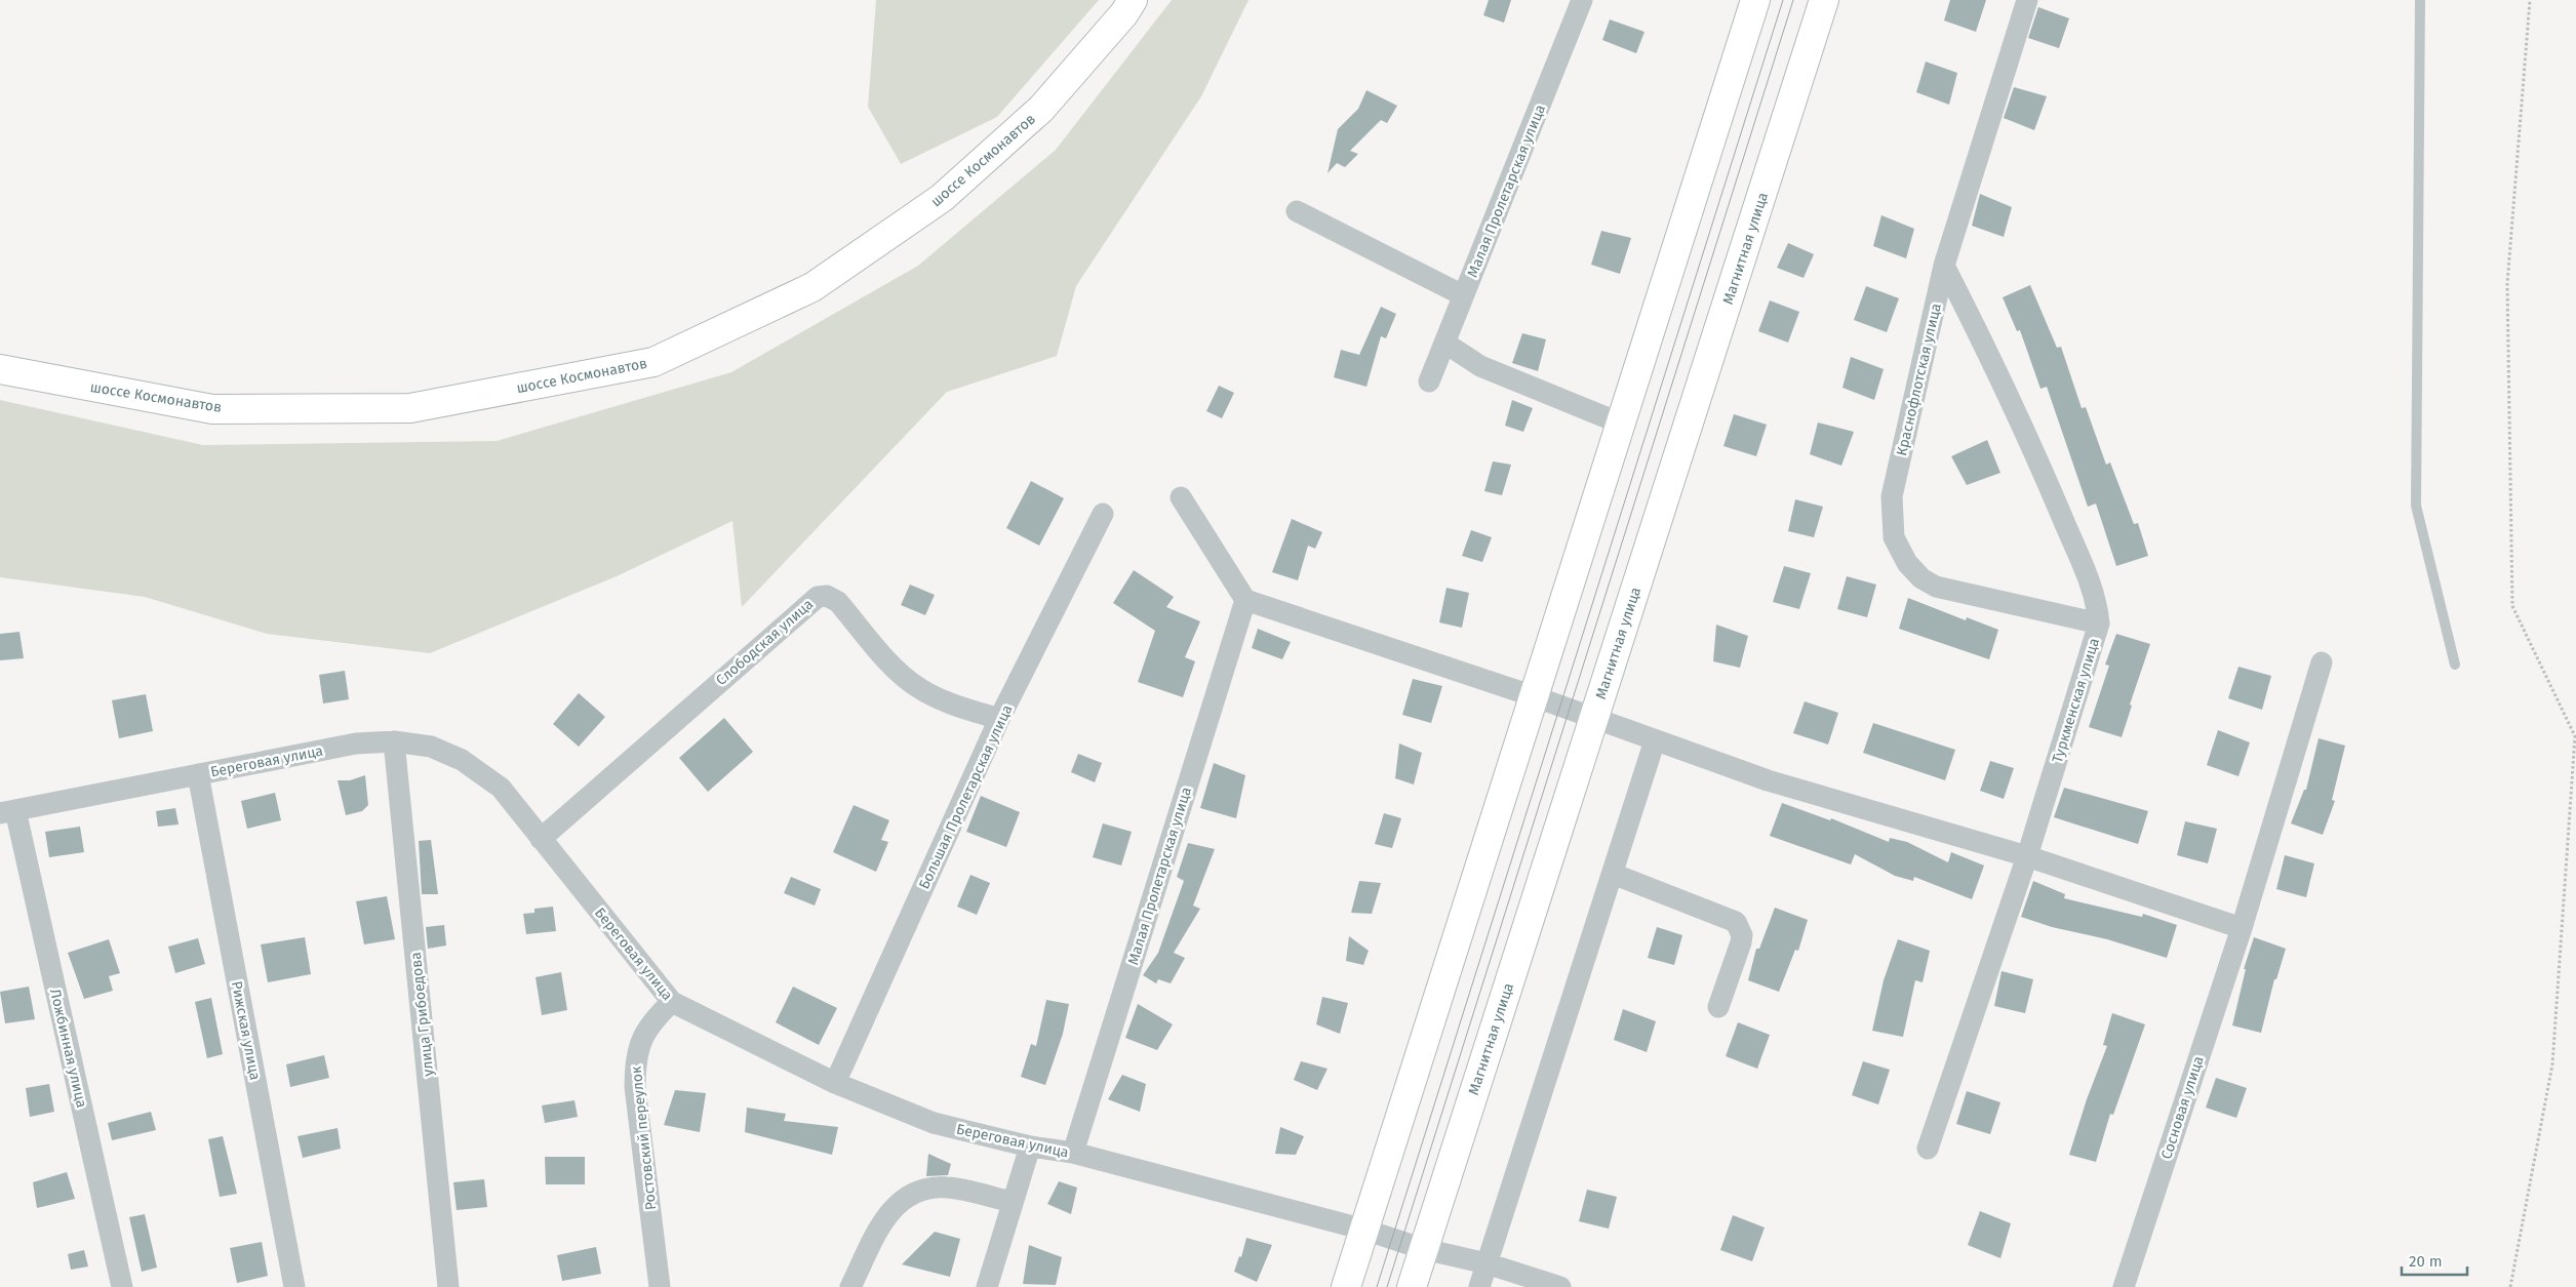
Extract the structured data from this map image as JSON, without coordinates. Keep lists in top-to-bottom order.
{
  "streets": {
    "main road": ["шоссе Космонавтов", "Магнитная улица"],
    "street": [
      "Малая Пролетарская улица",
      "Краснофлотская улица",
      "Слободская улица",
      "Туркменская улица",
      "Береговая улица",
      "Большая Пролетарская улица",
      "улица Грибоедова",
      "Рижская улица",
      "Ложбинная улица",
      "Сосновая улица",
      "Ростовский переулок"
    ]
  },
  "crossings": [
    ["Малая Пролетарская улица", "Береговая улица"],
    ["Магнитная улица", "Береговая улица"],
    ["Краснофлотская улица", "Туркменская улица"],
    ["Слободская улица", "Береговая улица"],
    ["Слободская улица", "Большая Пролетарская улица"],
    ["Береговая улица", "Большая Пролетарская улица"],
    ["Береговая улица", "улица Грибоедова"],
    ["Береговая улица", "Рижская улица"],
    ["Береговая улица", "Ложбинная улица"],
    ["Береговая улица", "Ростовский переулок"]
  ],
  "scale_bar": "20 m"
}
